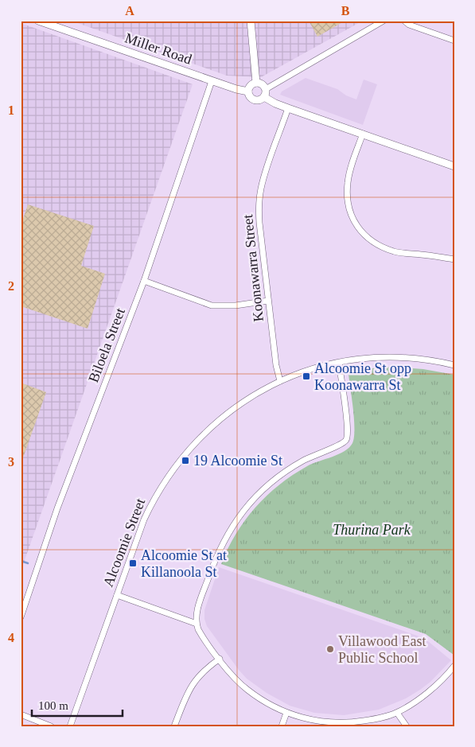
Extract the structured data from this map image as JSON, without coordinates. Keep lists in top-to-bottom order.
{
  "streets": {
    "main road": ["Miller Road"],
    "street": ["Koonawarra Street", "Biloela Street", "Alcoomie Street"]
  },
  "crossings": [
    ["Miller Road", "Biloela Street"],
    ["Koonawarra Street", "Alcoomie Street"]
  ],
  "parks": ["Thurina Park"],
  "places": {
    "transit": ["Alcoomie St opp Koonawarra St", "19 Alcoomie St", "Alcoomie St at Killanoola St"],
    "other": ["Villawood East Public School"]
  },
  "scale_bar": "100 m",
  "grid": {
    "columns": ["A", "B"],
    "rows": [
      "1",
      "2",
      "3",
      "4"
    ]
  }
}
